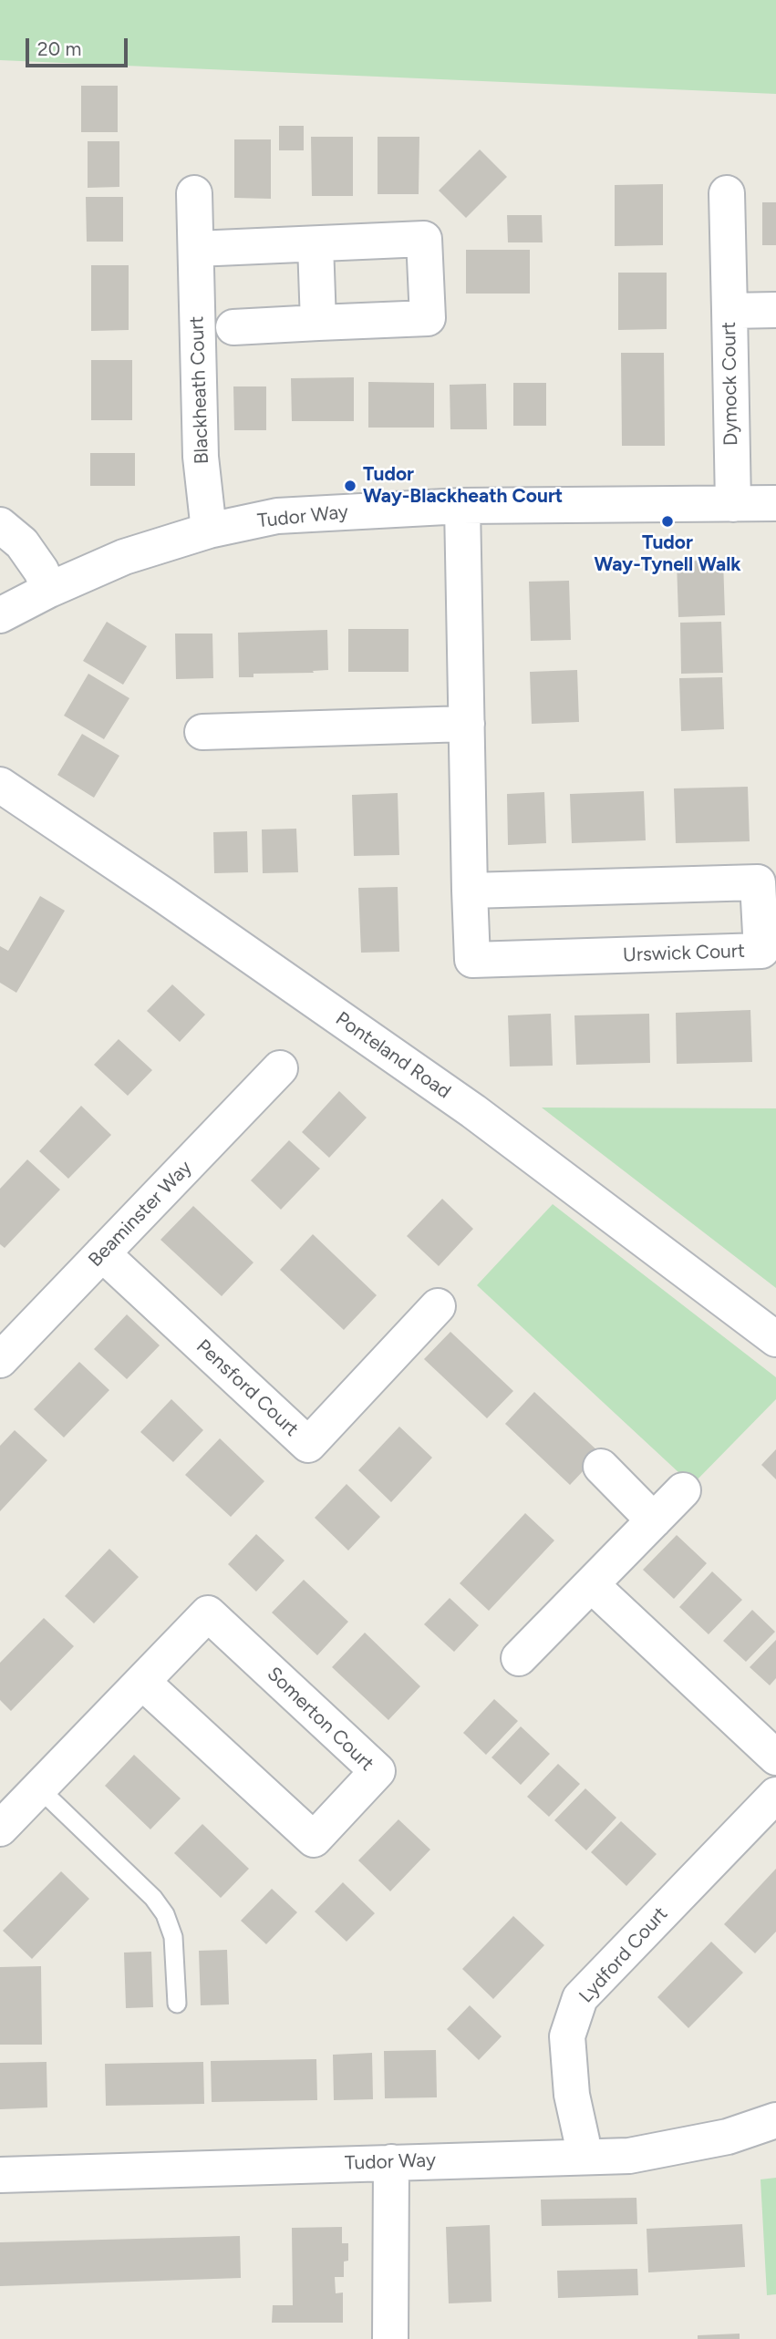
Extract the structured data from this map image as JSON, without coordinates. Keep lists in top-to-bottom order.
{
  "streets": {
    "street": [
      "Dymock Court",
      "Blackheath Court",
      "Tudor Way",
      "Urswick Court",
      "Ponteland Road",
      "Beaminster Way",
      "Pensford Court",
      "Somerton Court",
      "Lydford Court"
    ]
  },
  "crossings": [
    ["Dymock Court", "Tudor Way"],
    ["Blackheath Court", "Tudor Way"],
    ["Tudor Way", "Urswick Court"],
    ["Tudor Way", "Lydford Court"],
    ["Beaminster Way", "Pensford Court"]
  ],
  "places": ["Tudor Way-Blackheath Court", "Tudor Way-Tynell Walk"],
  "scale_bar": "20 m"
}
